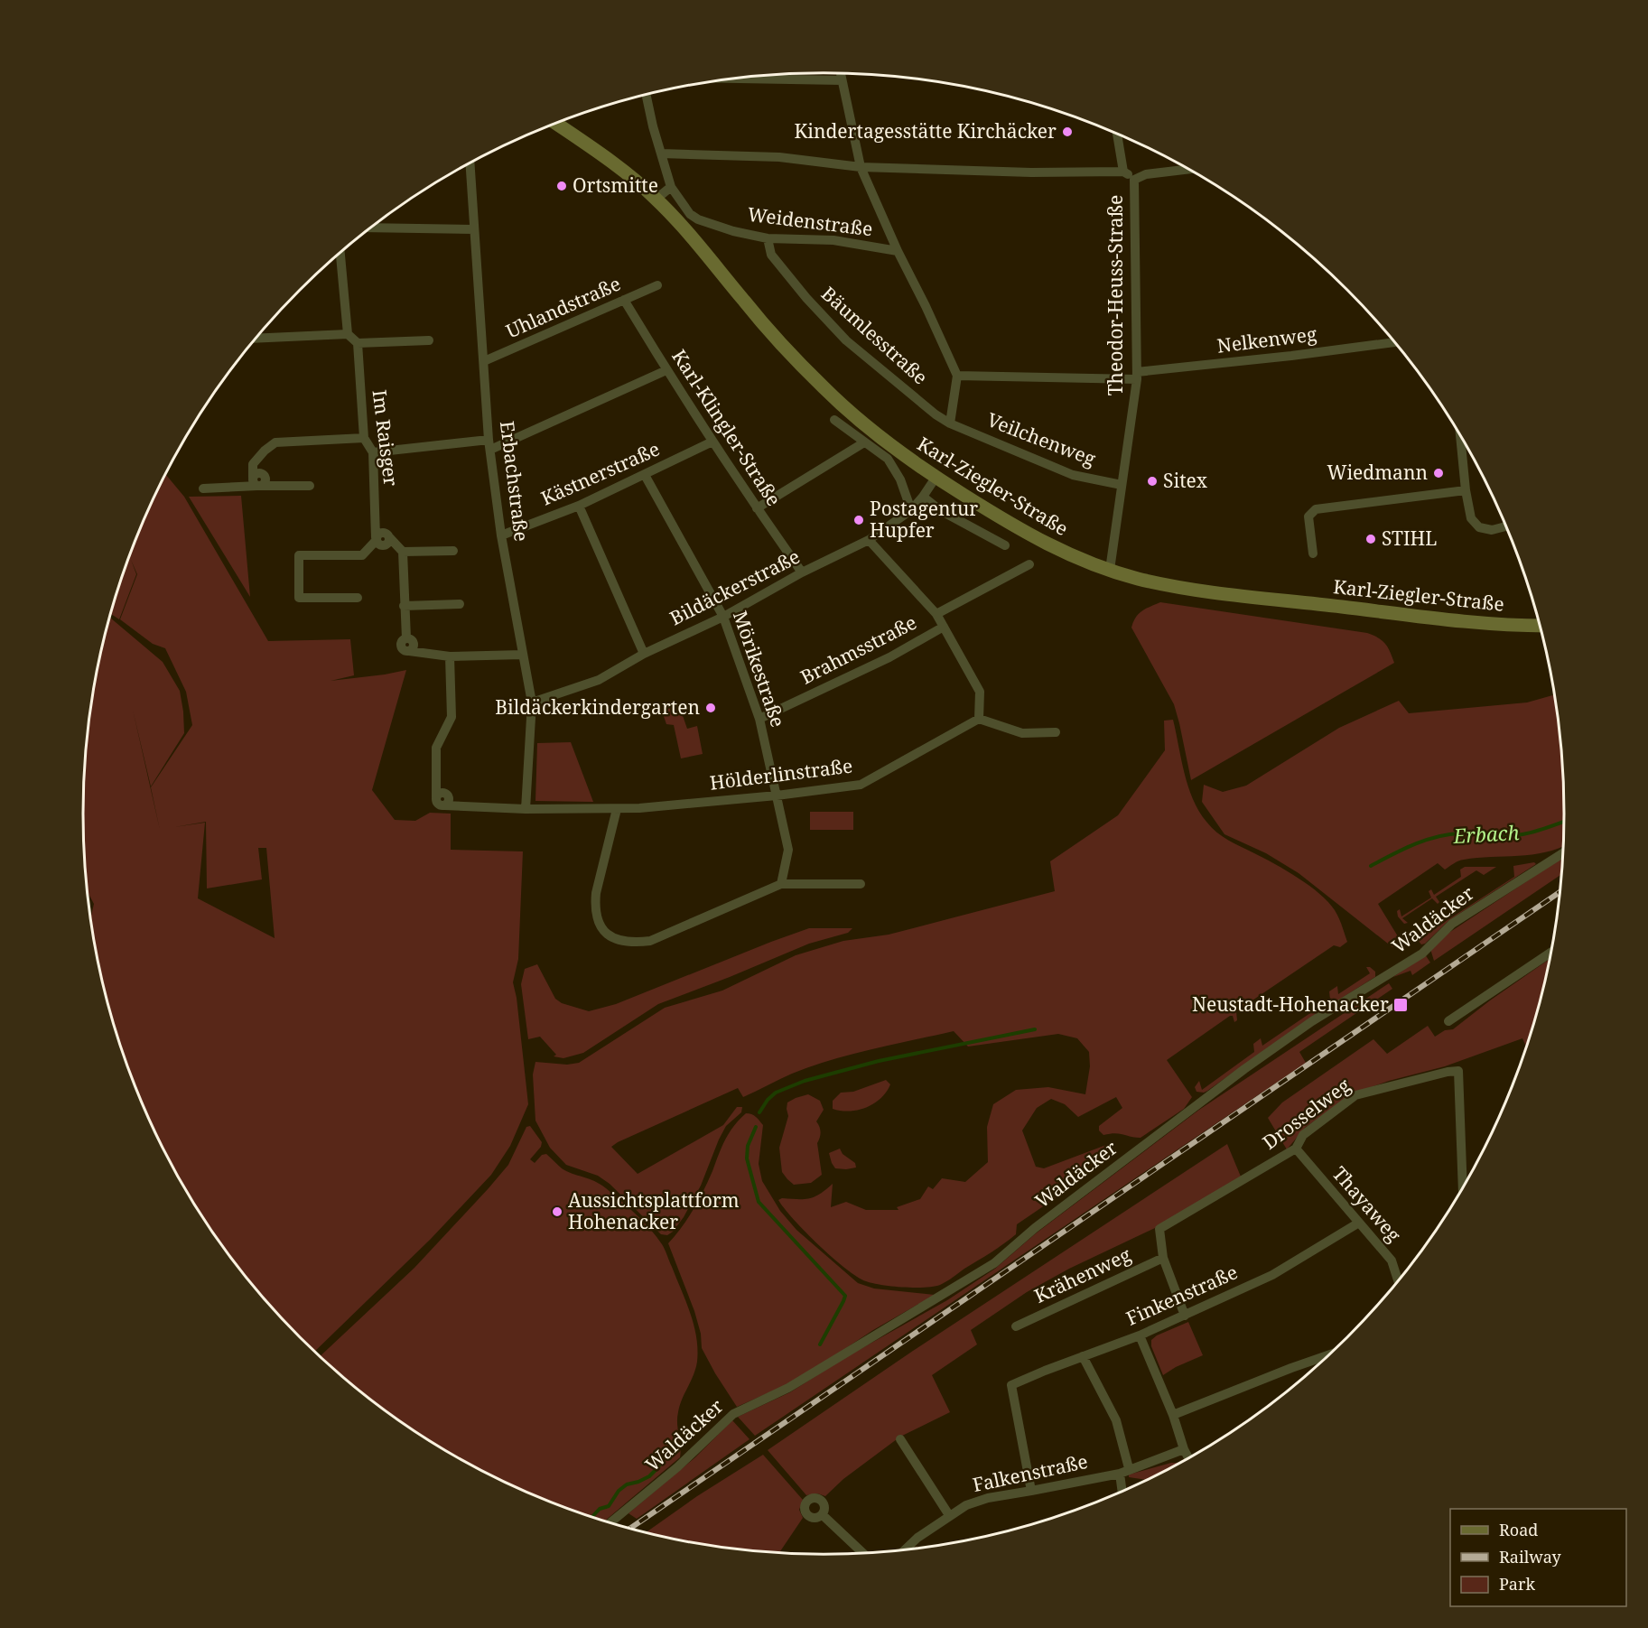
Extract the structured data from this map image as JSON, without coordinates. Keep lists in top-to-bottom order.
{
  "streets": {
    "street": [
      "Weidenstraße",
      "Theodor-Heuss-Straße",
      "Uhlandstraße",
      "Bäumlesstraße",
      "Nelkenweg",
      "Karl-Klingler-Straße",
      "Im Raisger",
      "Veilchenweg",
      "Kästnerstraße",
      "Erbachstraße",
      "Karl-Ziegler-Straße",
      "Bildäckerstraße",
      "Brahmsstraße",
      "Mörikestraße",
      "Hölderlinstraße",
      "Waldäcker",
      "Drosselweg",
      "Thayaweg",
      "Krähenweg",
      "Finkenstraße",
      "Falkenstraße"
    ]
  },
  "crossings": [
    ["Weidenstraße", "Bäumlesstraße"],
    ["Theodor-Heuss-Straße", "Nelkenweg"],
    ["Theodor-Heuss-Straße", "Veilchenweg"],
    ["Theodor-Heuss-Straße", "Karl-Ziegler-Straße"],
    ["Uhlandstraße", "Karl-Klingler-Straße"],
    ["Uhlandstraße", "Erbachstraße"],
    ["Bäumlesstraße", "Veilchenweg"],
    ["Karl-Klingler-Straße", "Kästnerstraße"],
    ["Karl-Klingler-Straße", "Bildäckerstraße"],
    ["Kästnerstraße", "Erbachstraße"],
    ["Kästnerstraße", "Mörikestraße"],
    ["Erbachstraße", "Bildäckerstraße"],
    ["Erbachstraße", "Hölderlinstraße"],
    ["Karl-Ziegler-Straße", "Bildäckerstraße"],
    ["Bildäckerstraße", "Mörikestraße"],
    ["Brahmsstraße", "Mörikestraße"],
    ["Mörikestraße", "Hölderlinstraße"],
    ["Drosselweg", "Thayaweg"],
    ["Drosselweg", "Krähenweg"],
    ["Thayaweg", "Finkenstraße"],
    ["Finkenstraße", "Falkenstraße"]
  ],
  "water": ["Erbach"],
  "places": {
    "other": [
      "Kindertagesstätte Kirchäcker",
      "Ortsmitte",
      "Wiedmann",
      "Sitex",
      "Postagentur Hupfer",
      "STIHL",
      "Bildäckerkindergarten",
      "Aussichtsplattform Hohenacker"
    ],
    "transit": ["Neustadt-Hohenacker"]
  },
  "legend": ["Road", "Railway", "Park"]
}
